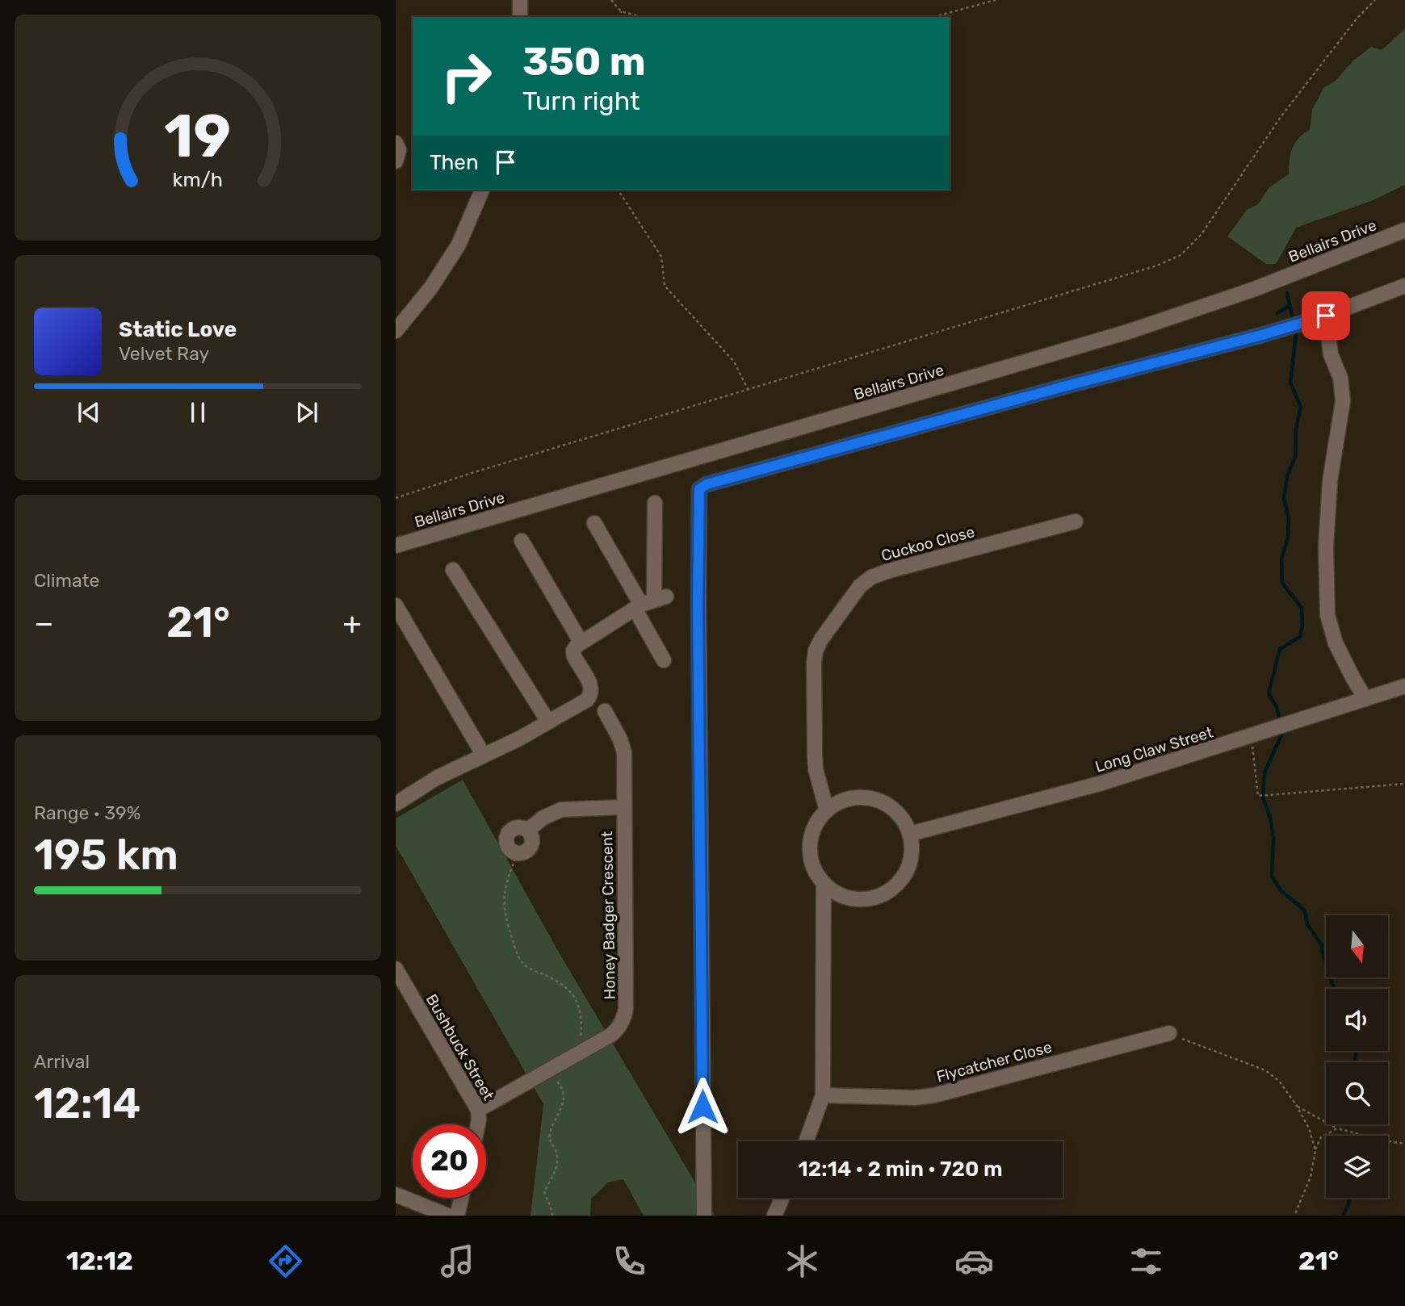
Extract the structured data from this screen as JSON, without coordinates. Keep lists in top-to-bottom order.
{
  "streets": {
    "street": [
      "Bellairs Drive",
      "Cuckoo Close",
      "Long Claw Street",
      "Honey Badger Crescent",
      "Bushbuck Street",
      "Flycatcher Close"
    ]
  },
  "crossings": [
    ["Cuckoo Close", "Long Claw Street"],
    ["Honey Badger Crescent", "Bushbuck Street"]
  ],
  "north": "bottom",
  "page": {
    "turn": ["350 m", "Turn right"],
    "then": "Then",
    "song": ["Static Love", "Velvet Ray"],
    "tile": [
      "Climate",
      ["Range · 39%", "195 km"],
      ["Arrival", "12:14"]
    ],
    "heat": ["−", "21°", "+"],
    "limit": "20",
    "trip": "12:14 · 2 min · 720 m",
    "tabs": ["12:12", "21°"],
    "gauge": ["19", "km/h"]
  }
}
